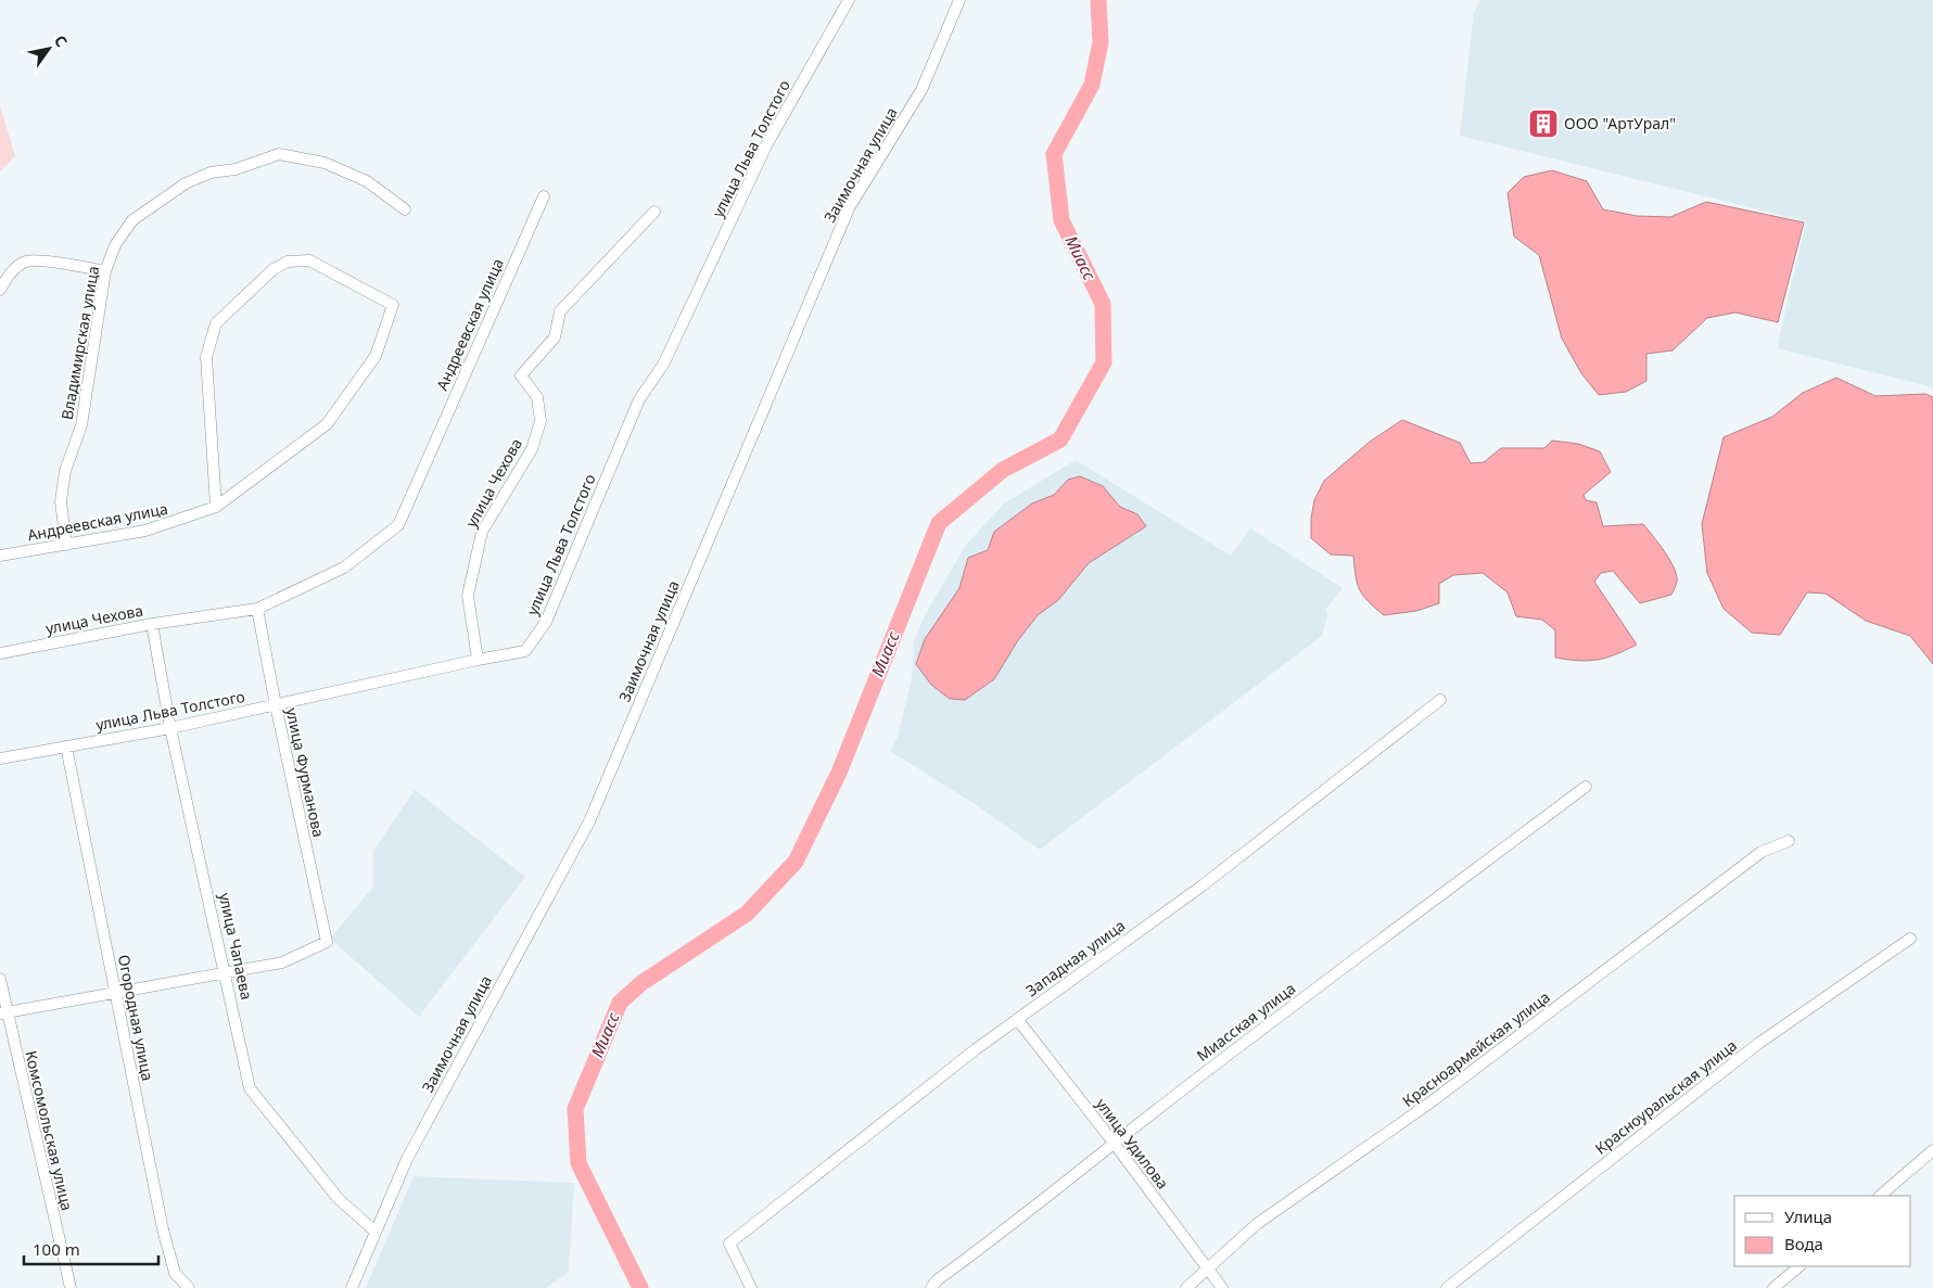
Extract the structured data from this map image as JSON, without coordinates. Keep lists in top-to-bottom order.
{
  "streets": {
    "street": [
      "улица Льва Толстого",
      "Заимочная улица",
      "Андреевская улица",
      "Владимирская улица",
      "улица Чехова",
      "улица Фурманова",
      "улица Чапаева",
      "Западная улица",
      "Огородная улица",
      "Миасская улица",
      "Красноармейская улица",
      "Красноуральская улица",
      "Комсомольская улица",
      "улица Удилова"
    ]
  },
  "crossings": [
    ["улица Льва Толстого", "улица Чехова"],
    ["улица Льва Толстого", "улица Фурманова"],
    ["улица Льва Толстого", "улица Чапаева"],
    ["улица Льва Толстого", "Огородная улица"],
    ["Заимочная улица", "улица Чапаева"],
    ["Андреевская улица", "Владимирская улица"],
    ["Андреевская улица", "улица Чехова"],
    ["улица Чехова", "улица Фурманова"],
    ["улица Чехова", "улица Чапаева"],
    ["улица Фурманова", "улица Чапаева"],
    ["Западная улица", "улица Удилова"],
    ["Миасская улица", "улица Удилова"],
    ["Красноармейская улица", "улица Удилова"]
  ],
  "water": ["Миасс"],
  "places": {
    "building": ["ООО \"АртУрал\""]
  },
  "legend": ["Улица", "Вода"],
  "scale_bar": "100 m",
  "north": "top right"
}
